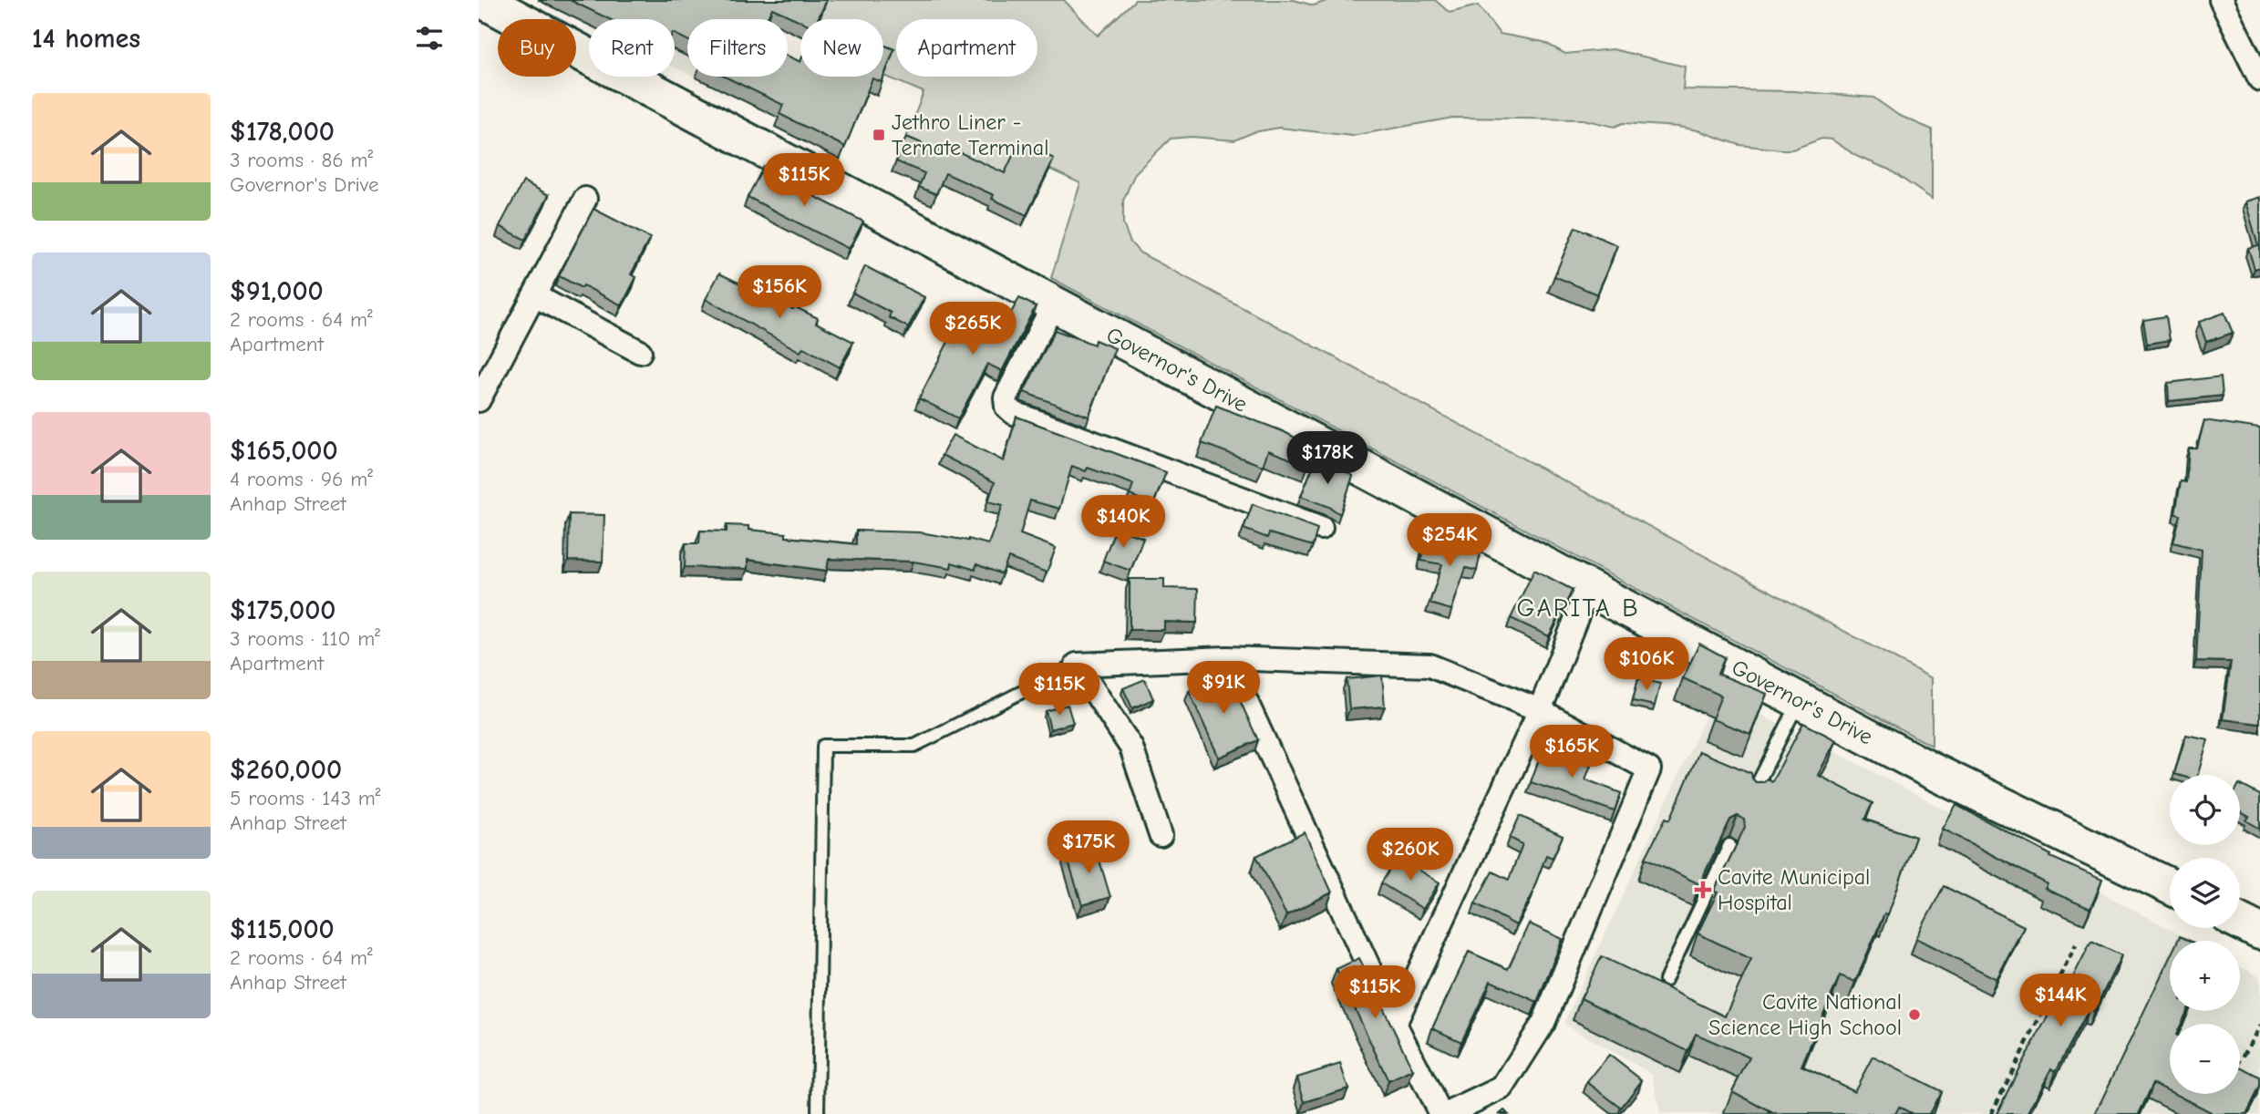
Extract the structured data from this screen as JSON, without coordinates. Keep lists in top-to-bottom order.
{
  "streets": {
    "main road": ["Governor's Drive"]
  },
  "districts": ["GARITA B"],
  "places": {
    "transit": ["Jethro Liner - Ternate Terminal"],
    "health": ["Cavite Municipal Hospital"],
    "other": ["Cavite National Science High School"]
  },
  "page": {
    "heading": "14 homes",
    "chip": [
      "Buy",
      "Rent",
      "Filters",
      "New",
      "Apartment"
    ],
    "list": [
      {
        "name": "$178,000",
        "note": "3 rooms · 86 m² · Governor's Drive"
      },
      {
        "name": "$91,000",
        "note": "2 rooms · 64 m² · Apartment"
      },
      {
        "name": "$165,000",
        "note": "4 rooms · 96 m² · Anhap Street"
      },
      {
        "name": "$175,000",
        "note": "3 rooms · 110 m² · Apartment"
      },
      {
        "name": "$260,000",
        "note": "5 rooms · 143 m² · Anhap Street"
      },
      {
        "name": "$115,000",
        "note": "2 rooms · 64 m² · Anhap Street"
      }
    ],
    "price": [
      "$115K",
      "$156K",
      "$265K",
      "$178K",
      "$140K",
      "$254K",
      "$106K",
      "$91K",
      "$115K",
      "$165K",
      "$175K",
      "$260K",
      "$115K",
      "$144K"
    ],
    "map_buttons": ["+", "−"]
  }
}
